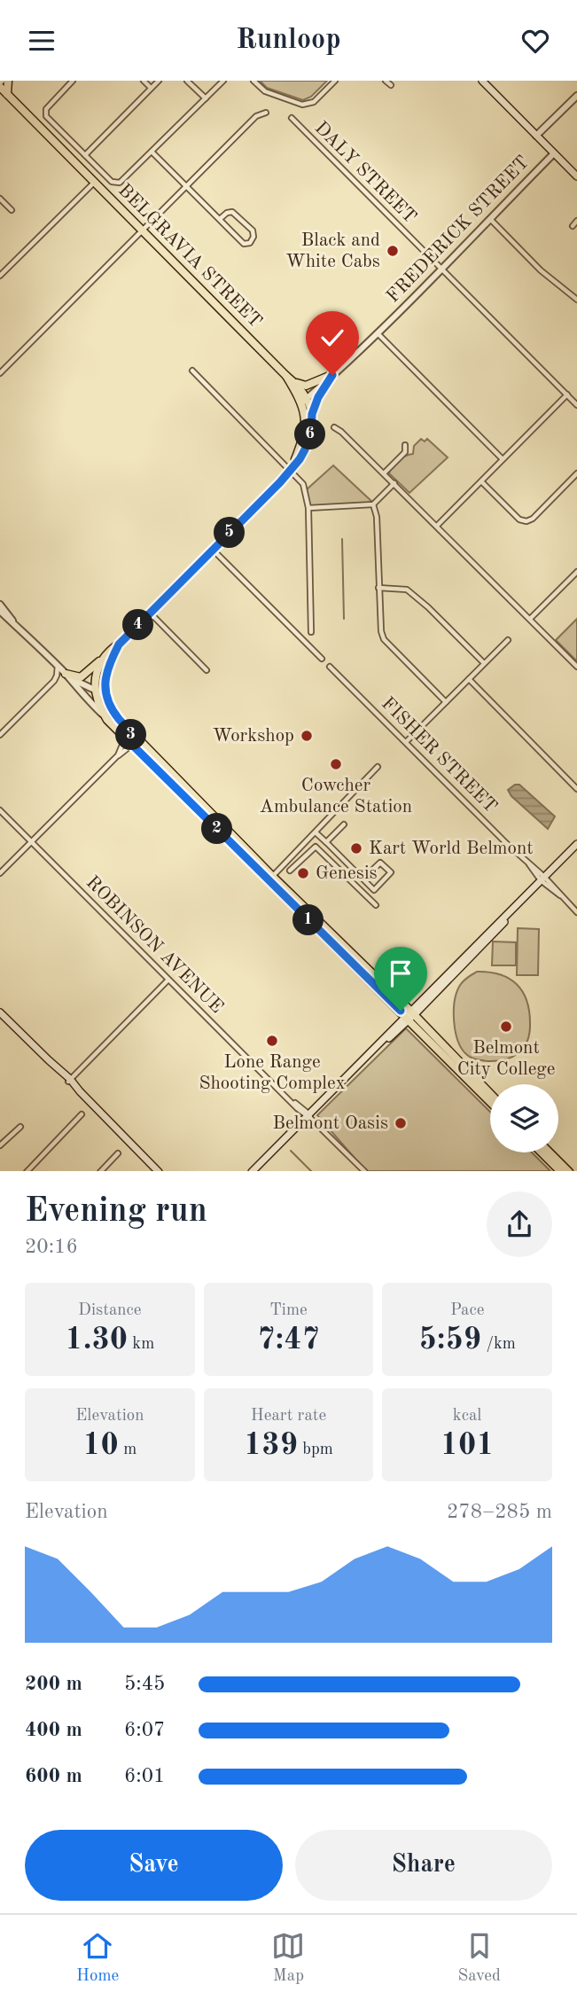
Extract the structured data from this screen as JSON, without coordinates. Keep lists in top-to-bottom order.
{
  "streets": {
    "main road": ["BELGRAVIA STREET"],
    "street": [
      "DALY STREET",
      "FREDERICK STREET",
      "FISHER STREET",
      "ROBINSON AVENUE"
    ]
  },
  "crossings": [
    ["DALY STREET", "FREDERICK STREET"],
    ["FREDERICK STREET", "BELGRAVIA STREET"]
  ],
  "places": [
    "Black and White Cabs",
    "Workshop",
    "Cowcher Ambulance Station",
    "Kart World Belmont",
    "Genesis",
    "Belmont City College",
    "Lone Range Shooting Complex",
    "Belmont Oasis"
  ],
  "page": {
    "header": "Runloop",
    "pins": [
      "6",
      "5",
      "4",
      "3",
      "2",
      "1"
    ],
    "heading": ["Evening run", "20:16"],
    "stats": [
      ["Distance", "1.30 km"],
      ["Time", "7:47"],
      ["Pace", "5:59 /km"],
      ["Elevation", "10 m"],
      ["Heart rate", "139 bpm"],
      ["kcal", "101"]
    ],
    "chart": ["Elevation", "278–285 m"],
    "list": [
      {
        "name": "200 m",
        "note": "5:45"
      },
      {
        "name": "400 m",
        "note": "6:07"
      },
      {
        "name": "600 m",
        "note": "6:01"
      }
    ],
    "buttons": ["Save", "Share"],
    "tabs": ["Home", "Map", "Saved"]
  }
}
